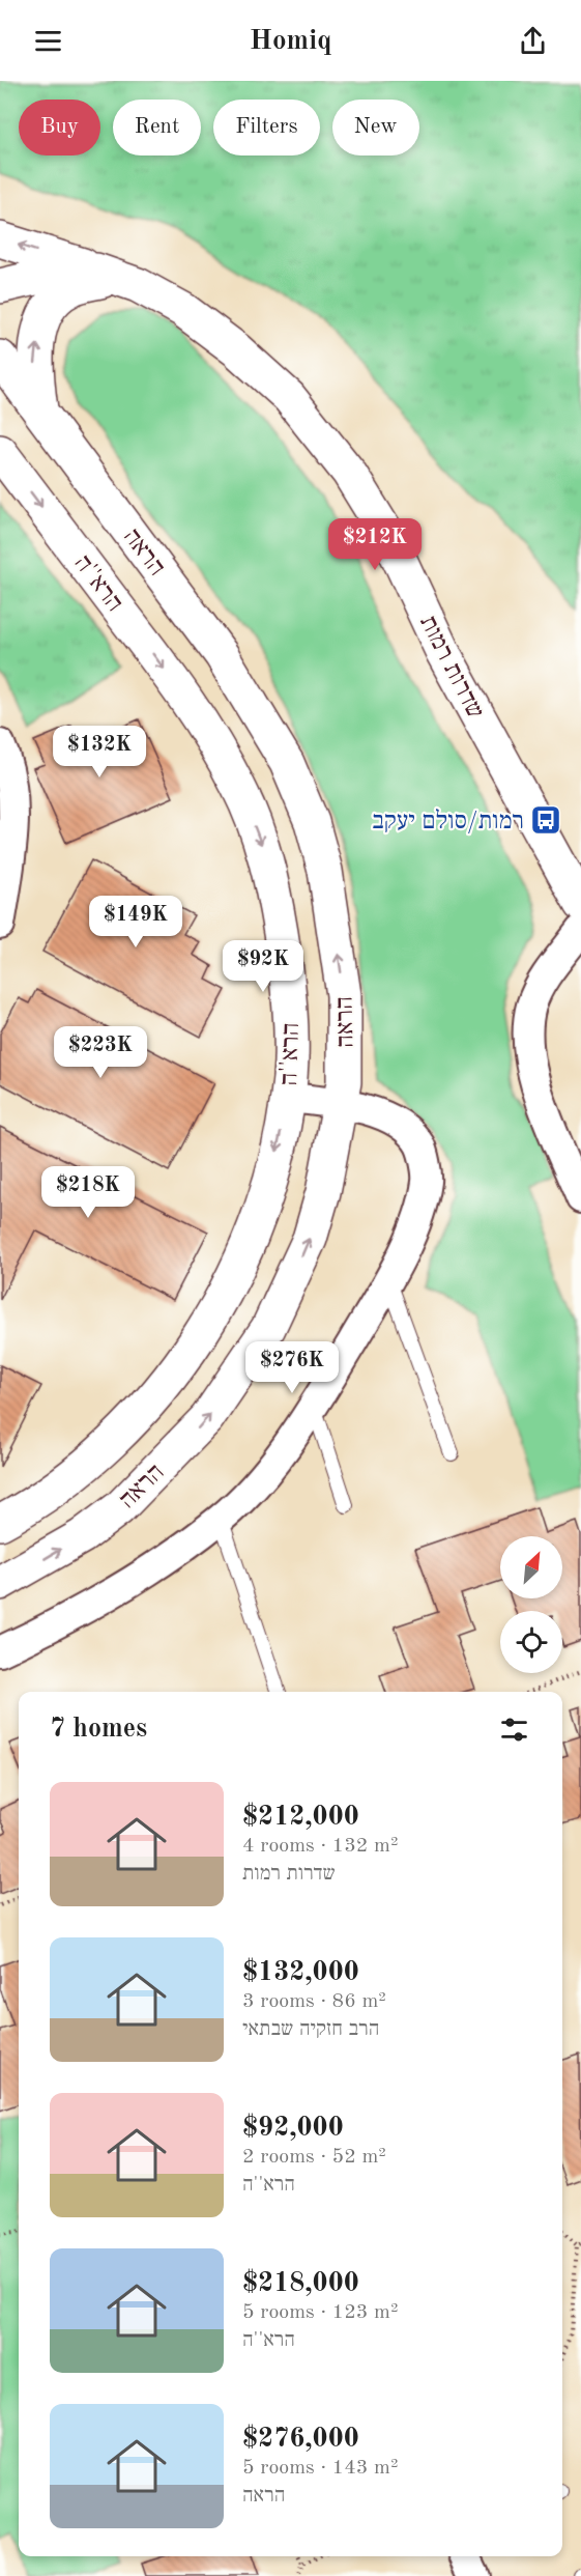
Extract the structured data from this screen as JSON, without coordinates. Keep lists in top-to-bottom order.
{
  "streets": {
    "street": ["הראה", "הרא''ה", "שדרות רמות"]
  },
  "places": {
    "bus stop": ["רמות/סולם יעקב"]
  },
  "north": "top right",
  "page": {
    "header": "Homiq",
    "chip": [
      "Buy",
      "Rent",
      "Filters",
      "New"
    ],
    "price": [
      "$212K",
      "$132K",
      "$149K",
      "$92K",
      "$223K",
      "$218K",
      "$276K"
    ],
    "heading": "7 homes",
    "list": [
      {
        "name": "$212,000",
        "note": "4 rooms · 132 m² · שדרות רמות"
      },
      {
        "name": "$132,000",
        "note": "3 rooms · 86 m² · הרב חזקיה שבתאי"
      },
      {
        "name": "$92,000",
        "note": "2 rooms · 52 m² · הרא''ה"
      },
      {
        "name": "$218,000",
        "note": "5 rooms · 123 m² · הרא''ה"
      },
      {
        "name": "$276,000",
        "note": "5 rooms · 143 m² · הראה"
      }
    ]
  }
}
